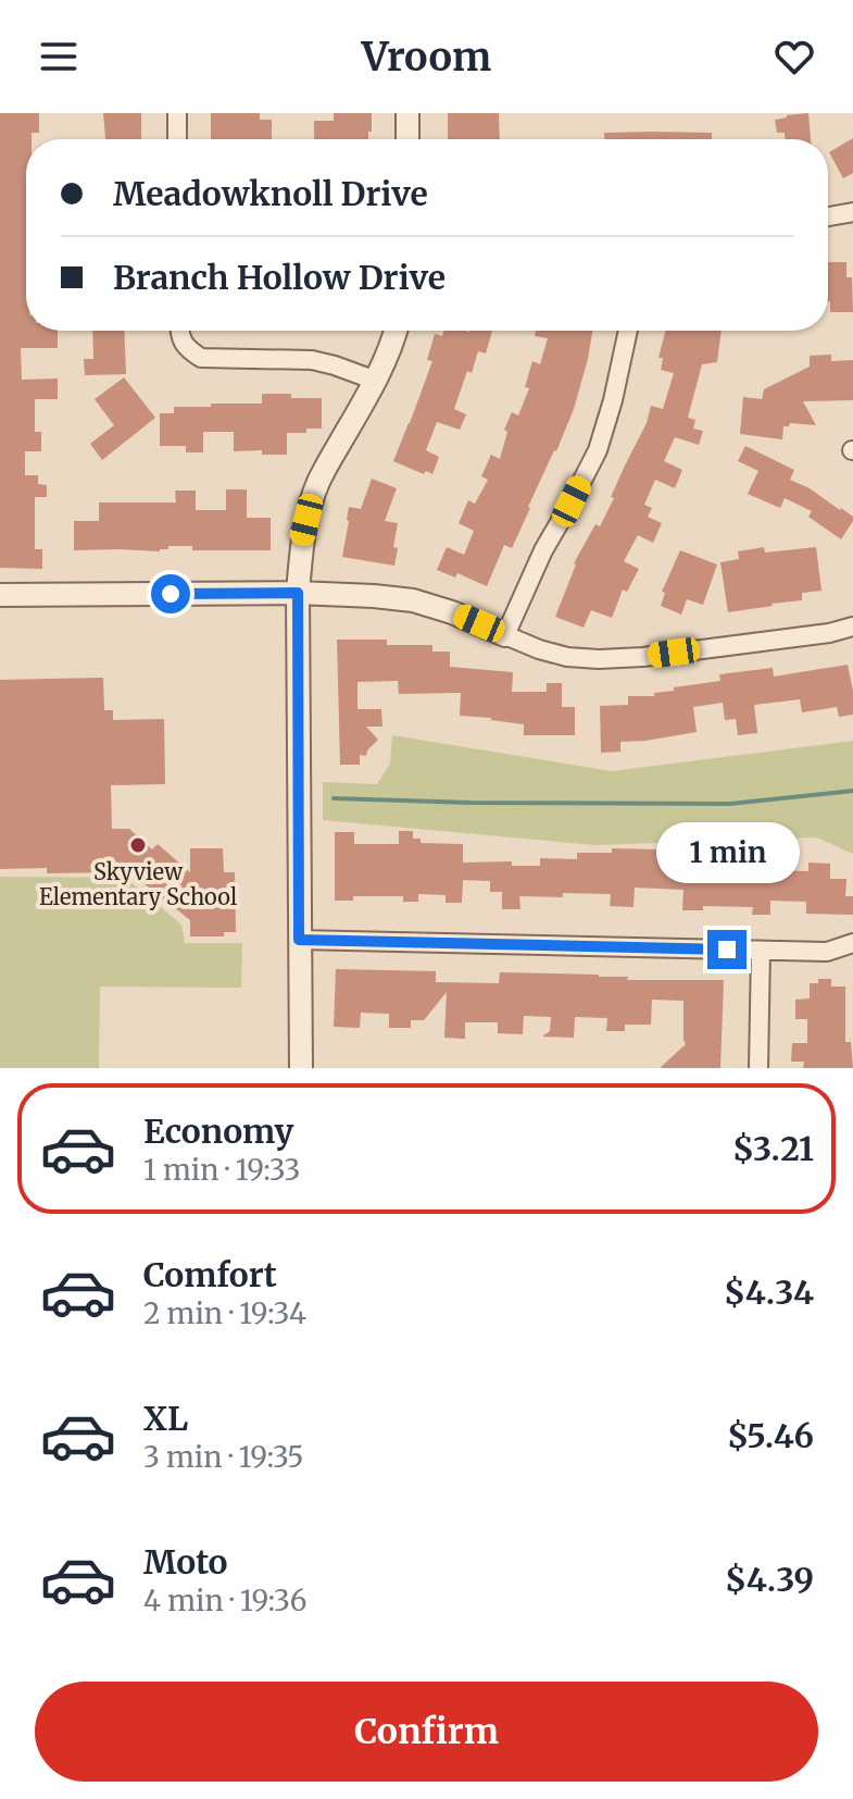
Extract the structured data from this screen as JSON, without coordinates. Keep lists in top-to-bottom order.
{
  "places": ["Skyview Elementary School"],
  "page": {
    "header": "Vroom",
    "banner": ["Meadowknoll Drive", "Branch Hollow Drive"],
    "bubble": "1 min",
    "list": [
      {
        "name": "Economy",
        "note": "1 min · 19:33",
        "value": "$3.21"
      },
      {
        "name": "Comfort",
        "note": "2 min · 19:34",
        "value": "$4.34"
      },
      {
        "name": "XL",
        "note": "3 min · 19:35",
        "value": "$5.46"
      },
      {
        "name": "Moto",
        "note": "4 min · 19:36",
        "value": "$4.39"
      }
    ],
    "buttons": "Confirm"
  }
}
